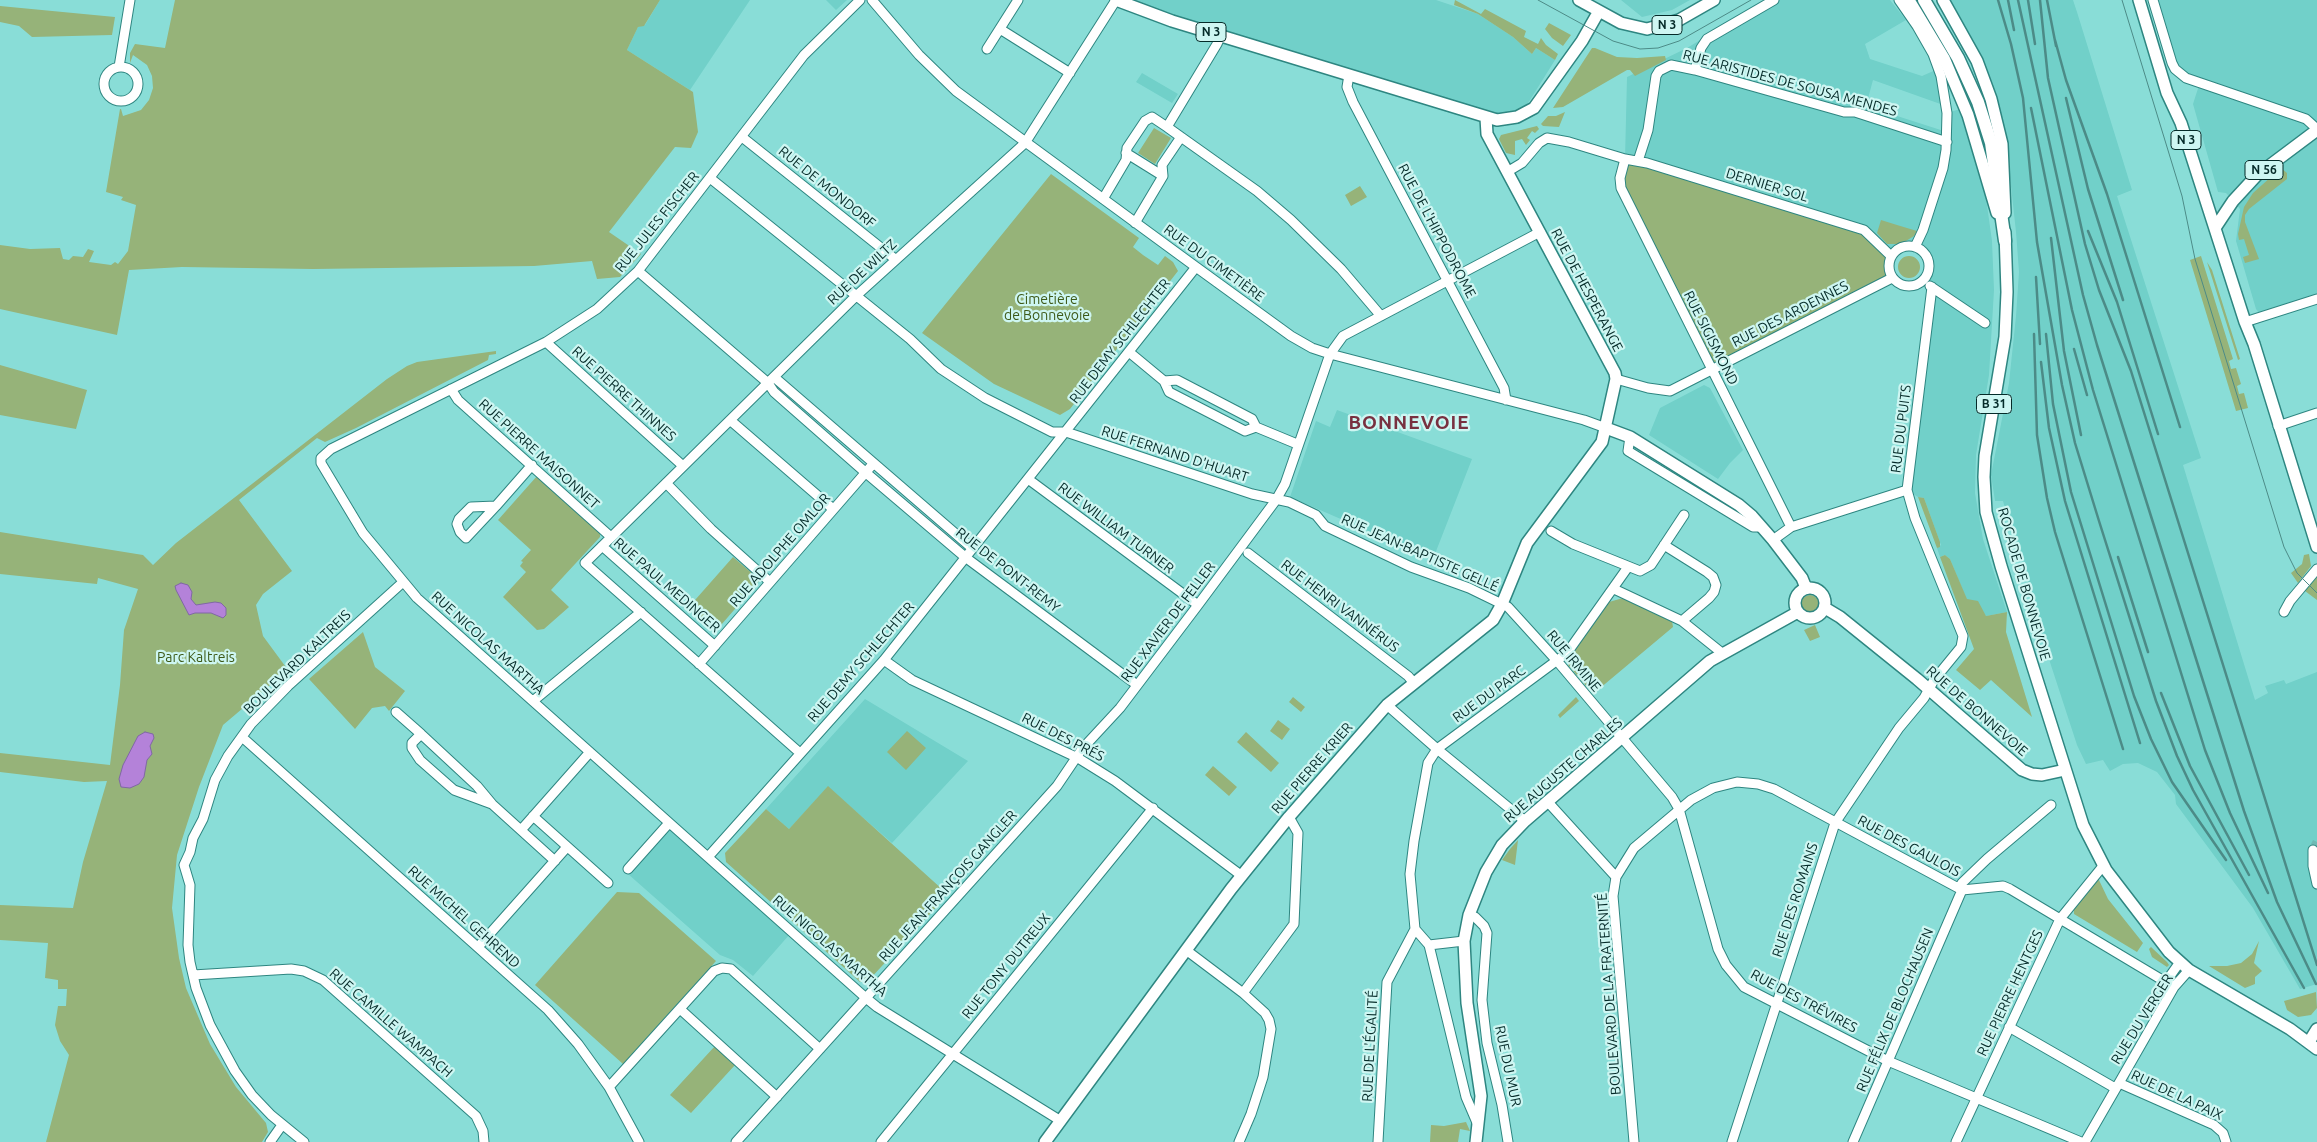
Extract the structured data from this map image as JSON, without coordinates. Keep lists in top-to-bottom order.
{
  "streets": {
    "highway": ["B 31", "ROCADE DE BONNEVOIE"],
    "main road": [
      "N 3",
      "N 56",
      "RUE DE HESPERANGE",
      "RUE DE BONNEVOIE",
      "RUE PIERRE KRIER",
      "RUE AUGUSTE CHARLES"
    ],
    "street": [
      "RUE ARISTIDES DE SOUSA MENDES",
      "DERNIER SOL",
      "RUE DE MONDORF",
      "RUE JULES FISCHER",
      "RUE DE L'HIPPODROME",
      "RUE DU CIMETIÈRE",
      "RUE DE WILTZ",
      "RUE DES ARDENNES",
      "RUE SIGISMOND",
      "RUE DEMY SCHLECHTER",
      "RUE PIERRE THINNES",
      "RUE DU PUITS",
      "RUE PIERRE MAISONNET",
      "RUE FERNAND D'HUART",
      "RUE WILLIAM TURNER",
      "RUE ADOLPHE OMLOR",
      "RUE JEAN-BAPTISTE GELLÉ",
      "RUE DE PONT-REMY",
      "RUE PAUL MEDINGER",
      "RUE HENRI VANNÉRUS",
      "RUE XAVIER DE FELLER",
      "RUE NICOLAS MARTHA",
      "RUE IRMINE",
      "BOULEVARD KALTREIS",
      "RUE DU PARC",
      "RUE DES PRÉS",
      "RUE DES GAULOIS",
      "RUE JEAN-FRANÇOIS GANGLER",
      "RUE DES ROMAINS",
      "RUE MICHEL GEHREND",
      "RUE TONY DUTREUX",
      "RUE PIERRE HENTGES",
      "BOULEVARD DE LA FRATERNITÉ",
      "RUE DES TRÉVIRES",
      "RUE FÉLIX DE BLOCHAUSEN",
      "RUE DU VERGER",
      "RUE CAMILLE WAMPACH",
      "RUE DE L'ÉGALITÉ",
      "RUE DU MUR",
      "RUE DE LA PAIX"
    ]
  },
  "crossings": [
    ["N 3", "N 56"],
    ["N 3", "RUE DE L'HIPPODROME"],
    ["N 3", "RUE DE WILTZ"],
    ["N 3", "RUE DE HESPERANGE"],
    ["RUE ARISTIDES DE SOUSA MENDES", "DERNIER SOL"],
    ["DERNIER SOL", "RUE DE HESPERANGE"],
    ["DERNIER SOL", "RUE DES ARDENNES"],
    ["DERNIER SOL", "RUE SIGISMOND"],
    ["RUE DE MONDORF", "RUE JULES FISCHER"],
    ["RUE DE MONDORF", "RUE DE WILTZ"],
    ["RUE JULES FISCHER", "RUE PIERRE THINNES"],
    ["RUE JULES FISCHER", "RUE PIERRE MAISONNET"],
    ["RUE JULES FISCHER", "RUE FERNAND D'HUART"],
    ["RUE JULES FISCHER", "RUE DE PONT-REMY"],
    ["RUE JULES FISCHER", "RUE NICOLAS MARTHA"],
    ["RUE DE L'HIPPODROME", "RUE DU CIMETIÈRE"],
    ["RUE DE L'HIPPODROME", "RUE XAVIER DE FELLER"],
    ["RUE DU CIMETIÈRE", "RUE DE WILTZ"],
    ["RUE DU CIMETIÈRE", "RUE DEMY SCHLECHTER"],
    ["RUE DU CIMETIÈRE", "RUE XAVIER DE FELLER"],
    ["RUE DU CIMETIÈRE", "RUE DE BONNEVOIE"],
    ["RUE DU CIMETIÈRE", "RUE PIERRE KRIER"],
    ["RUE DE WILTZ", "RUE PIERRE THINNES"],
    ["RUE DE WILTZ", "RUE PIERRE MAISONNET"],
    ["RUE DE WILTZ", "RUE FERNAND D'HUART"],
    ["RUE DE WILTZ", "RUE DE PONT-REMY"],
    ["RUE DE WILTZ", "RUE PAUL MEDINGER"],
    ["RUE DE HESPERANGE", "RUE DES ARDENNES"],
    ["RUE DE HESPERANGE", "RUE XAVIER DE FELLER"],
    ["RUE DES ARDENNES", "RUE SIGISMOND"],
    ["RUE SIGISMOND", "RUE DU PUITS"],
    ["RUE DEMY SCHLECHTER", "RUE FERNAND D'HUART"],
    ["RUE DEMY SCHLECHTER", "RUE WILLIAM TURNER"],
    ["RUE DEMY SCHLECHTER", "RUE DE PONT-REMY"],
    ["RUE DEMY SCHLECHTER", "RUE PAUL MEDINGER"],
    ["RUE DEMY SCHLECHTER", "RUE NICOLAS MARTHA"],
    ["RUE DEMY SCHLECHTER", "RUE DES PRÉS"],
    ["B 31", "ROCADE DE BONNEVOIE"],
    ["RUE DU PUITS", "RUE DE BONNEVOIE"],
    ["RUE DU PUITS", "RUE DES ROMAINS"],
    ["RUE FERNAND D'HUART", "RUE JEAN-BAPTISTE GELLÉ"],
    ["RUE FERNAND D'HUART", "RUE XAVIER DE FELLER"],
    ["RUE WILLIAM TURNER", "RUE XAVIER DE FELLER"],
    ["RUE ADOLPHE OMLOR", "RUE DE PONT-REMY"],
    ["RUE ADOLPHE OMLOR", "RUE PAUL MEDINGER"],
    ["RUE JEAN-BAPTISTE GELLÉ", "RUE XAVIER DE FELLER"],
    ["RUE JEAN-BAPTISTE GELLÉ", "RUE IRMINE"],
    ["RUE JEAN-BAPTISTE GELLÉ", "RUE PIERRE KRIER"],
    ["RUE DE PONT-REMY", "RUE XAVIER DE FELLER"],
    ["ROCADE DE BONNEVOIE", "RUE DE BONNEVOIE"],
    ["RUE HENRI VANNÉRUS", "RUE PIERRE KRIER"],
    ["RUE XAVIER DE FELLER", "RUE DES PRÉS"],
    ["RUE XAVIER DE FELLER", "RUE JEAN-FRANÇOIS GANGLER"],
    ["RUE NICOLAS MARTHA", "BOULEVARD KALTREIS"],
    ["RUE NICOLAS MARTHA", "RUE PIERRE KRIER"],
    ["RUE NICOLAS MARTHA", "RUE JEAN-FRANÇOIS GANGLER"],
    ["RUE NICOLAS MARTHA", "RUE TONY DUTREUX"],
    ["RUE IRMINE", "RUE DU PARC"],
    ["RUE IRMINE", "RUE PIERRE KRIER"],
    ["RUE IRMINE", "RUE AUGUSTE CHARLES"],
    ["RUE IRMINE", "RUE DES TRÉVIRES"],
    ["BOULEVARD KALTREIS", "RUE MICHEL GEHREND"],
    ["BOULEVARD KALTREIS", "RUE CAMILLE WAMPACH"],
    ["RUE DE BONNEVOIE", "RUE PIERRE KRIER"],
    ["RUE DE BONNEVOIE", "RUE AUGUSTE CHARLES"],
    ["RUE DE BONNEVOIE", "RUE DES ROMAINS"],
    ["RUE DES PRÉS", "RUE PIERRE KRIER"],
    ["RUE DES PRÉS", "RUE JEAN-FRANÇOIS GANGLER"],
    ["RUE DES PRÉS", "RUE TONY DUTREUX"],
    ["RUE AUGUSTE CHARLES", "RUE DES TRÉVIRES"],
    ["RUE AUGUSTE CHARLES", "RUE DU MUR"],
    ["RUE DES GAULOIS", "RUE DES ROMAINS"],
    ["RUE DES GAULOIS", "RUE PIERRE HENTGES"],
    ["RUE DES GAULOIS", "BOULEVARD DE LA FRATERNITÉ"],
    ["RUE DES GAULOIS", "RUE DES TRÉVIRES"],
    ["RUE DES GAULOIS", "RUE FÉLIX DE BLOCHAUSEN"],
    ["RUE DES GAULOIS", "RUE DU VERGER"],
    ["RUE DES ROMAINS", "RUE DES TRÉVIRES"],
    ["RUE PIERRE HENTGES", "RUE DES TRÉVIRES"],
    ["RUE PIERRE HENTGES", "RUE DE LA PAIX"],
    ["BOULEVARD DE LA FRATERNITÉ", "RUE DES TRÉVIRES"],
    ["RUE DES TRÉVIRES", "RUE FÉLIX DE BLOCHAUSEN"],
    ["RUE DES TRÉVIRES", "RUE DU VERGER"],
    ["RUE DU VERGER", "RUE DE LA PAIX"]
  ],
  "districts": ["BONNEVOIE"],
  "parks": ["Cimetière de Bonnevoie", "Parc Kaltreis"]
}
